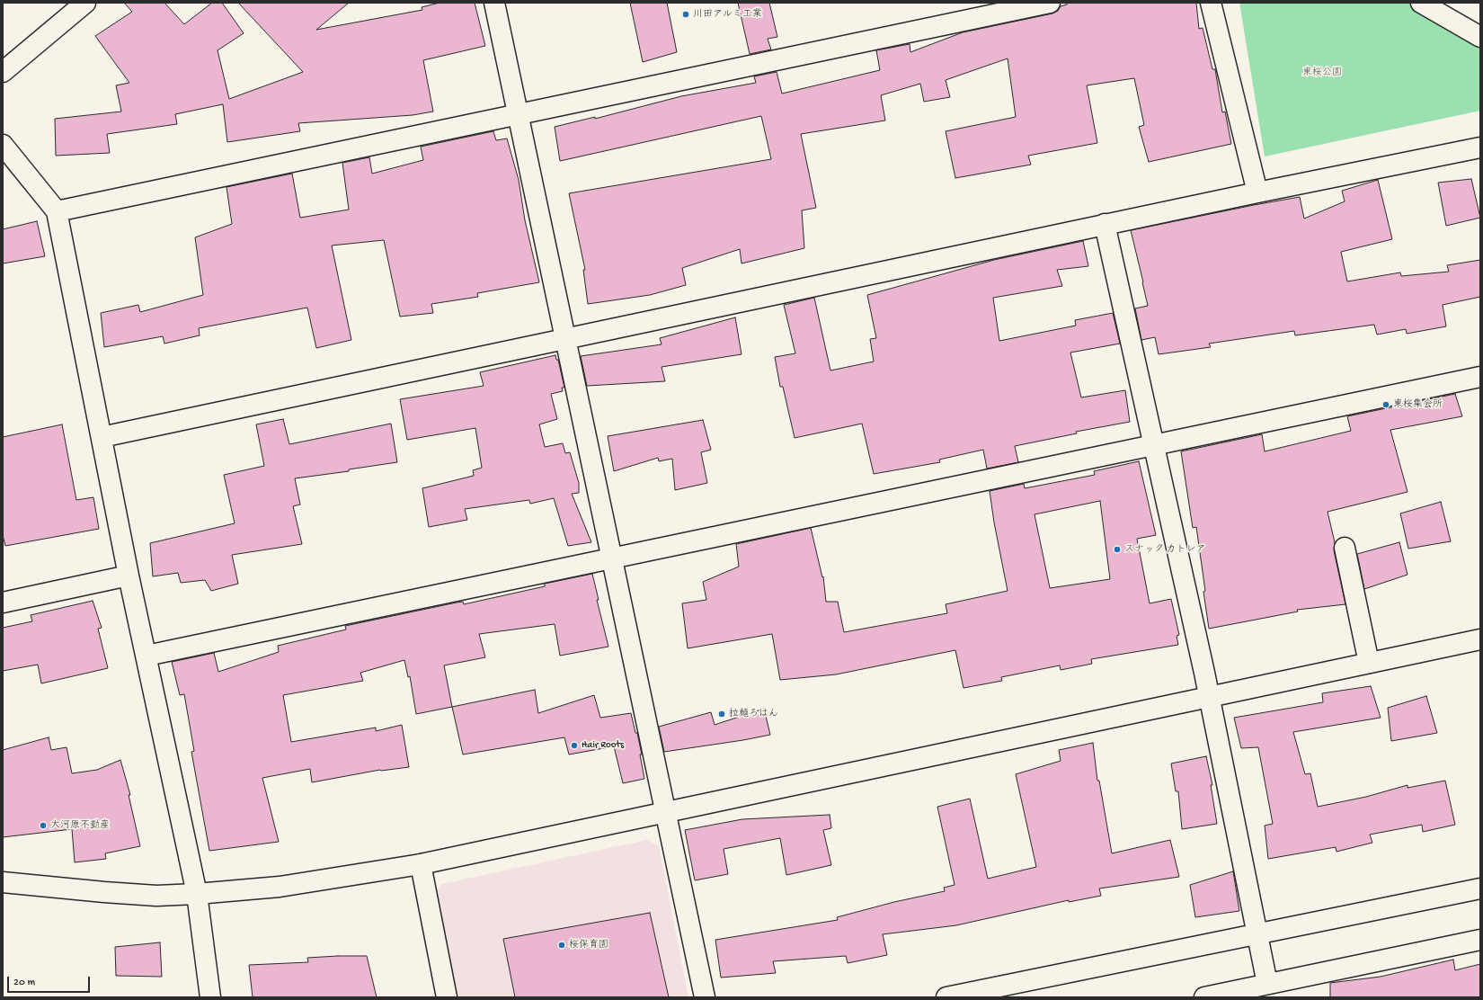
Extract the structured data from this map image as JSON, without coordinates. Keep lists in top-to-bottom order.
{
  "parks": ["東桜公園"],
  "places": [
    "川田アルミ工業",
    "東桜集会所",
    "スナック カトレア",
    "拉麺ろはん",
    "Hair Roots",
    "大河原不動産",
    "桜保育園"
  ],
  "scale_bar": "20 m"
}
